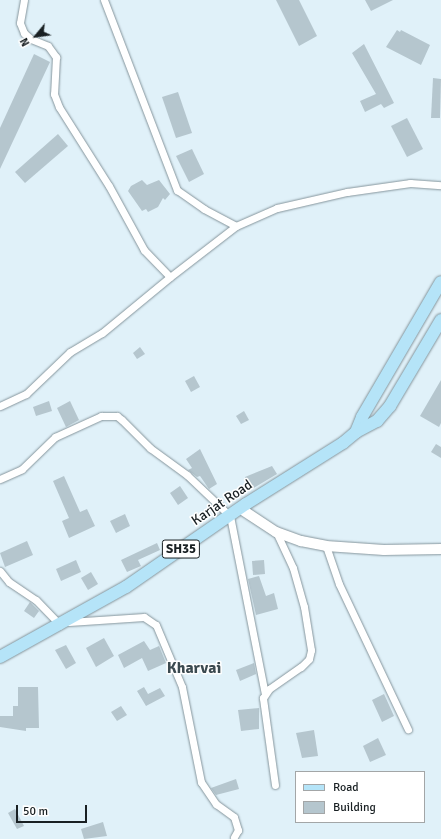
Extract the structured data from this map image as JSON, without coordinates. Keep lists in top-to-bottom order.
{
  "streets": {
    "main road": ["Karjat Road", "SH35"]
  },
  "districts": ["Kharvai"],
  "legend": ["Road", "Building"],
  "scale_bar": "50 m",
  "north": "bottom left"
}
